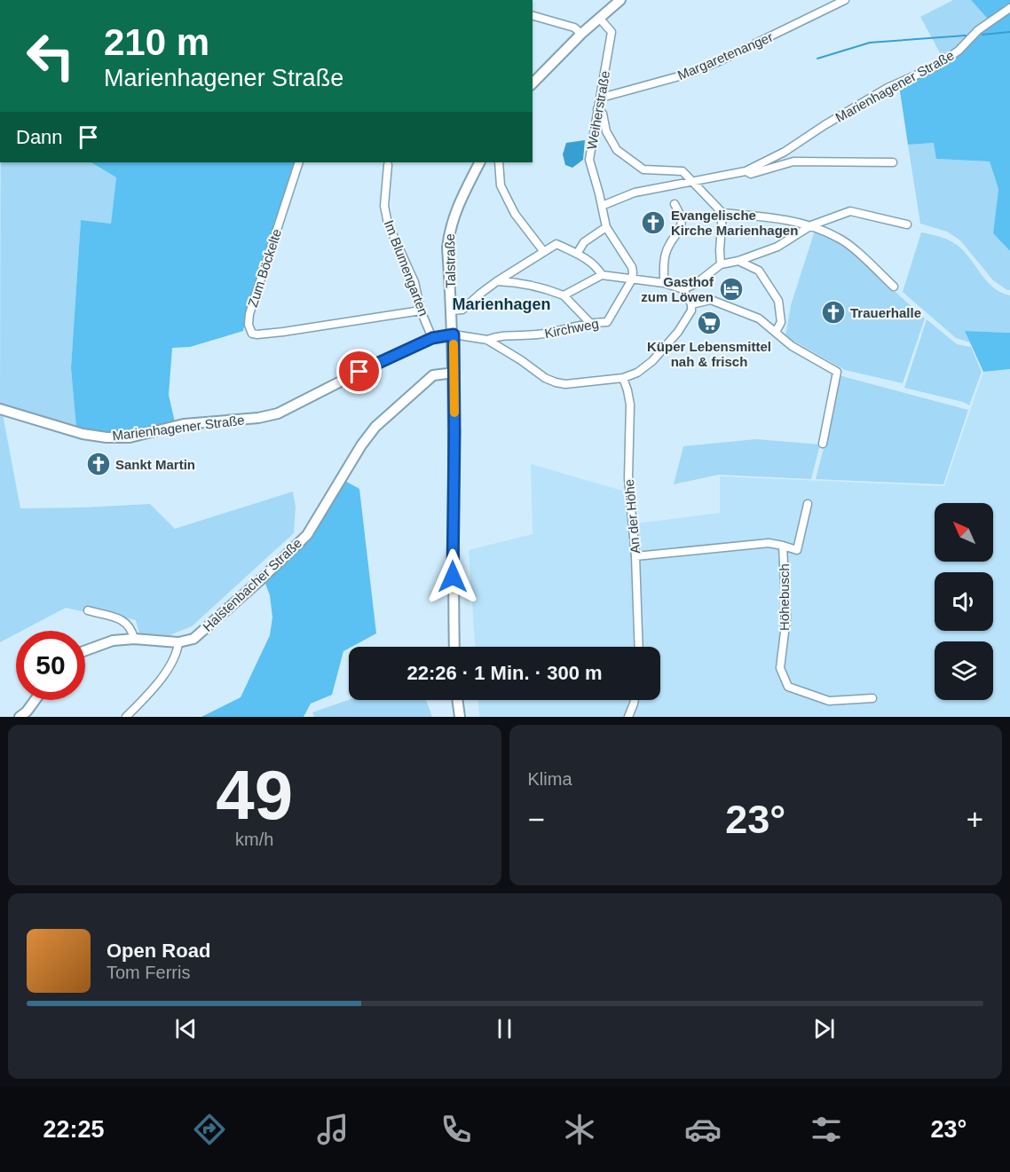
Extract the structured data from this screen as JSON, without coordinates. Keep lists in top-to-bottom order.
{
  "streets": {
    "main road": ["Marienhagener Straße", "Talstraße", "Halstenbacher Straße"],
    "street": [
      "Margaretenanger",
      "Weiherstraße",
      "Zum Böckelte",
      "Im Blumengarten",
      "Kirchweg",
      "An der Höhe",
      "Höhebusch"
    ]
  },
  "crossings": [
    ["Margaretenanger", "Weiherstraße"],
    ["Marienhagener Straße", "Weiherstraße"],
    ["Marienhagener Straße", "Talstraße"],
    ["Marienhagener Straße", "Im Blumengarten"],
    ["Marienhagener Straße", "Kirchweg"],
    ["Marienhagener Straße", "An der Höhe"],
    ["Weiherstraße", "Kirchweg"],
    ["Talstraße", "Halstenbacher Straße"],
    ["Zum Böckelte", "Im Blumengarten"],
    ["An der Höhe", "Höhebusch"]
  ],
  "districts": ["Marienhagen"],
  "places": {
    "church": ["Evangelische Kirche Marienhagen", "Trauerhalle", "Sankt Martin"],
    "hotel": ["Gasthof zum Löwen"],
    "supermarket": ["Küper Lebensmittel nah & frisch"]
  },
  "north": "top left",
  "page": {
    "turn": ["210 m", "Marienhagener Straße"],
    "then": "Dann",
    "limit": "50",
    "trip": "22:26 · 1 Min. · 300 m",
    "tile": [
      ["49", "km/h"],
      "Klima"
    ],
    "heat": ["−", "23°", "+"],
    "song": ["Open Road", "Tom Ferris"],
    "tabs": ["22:25", "23°"]
  }
}
